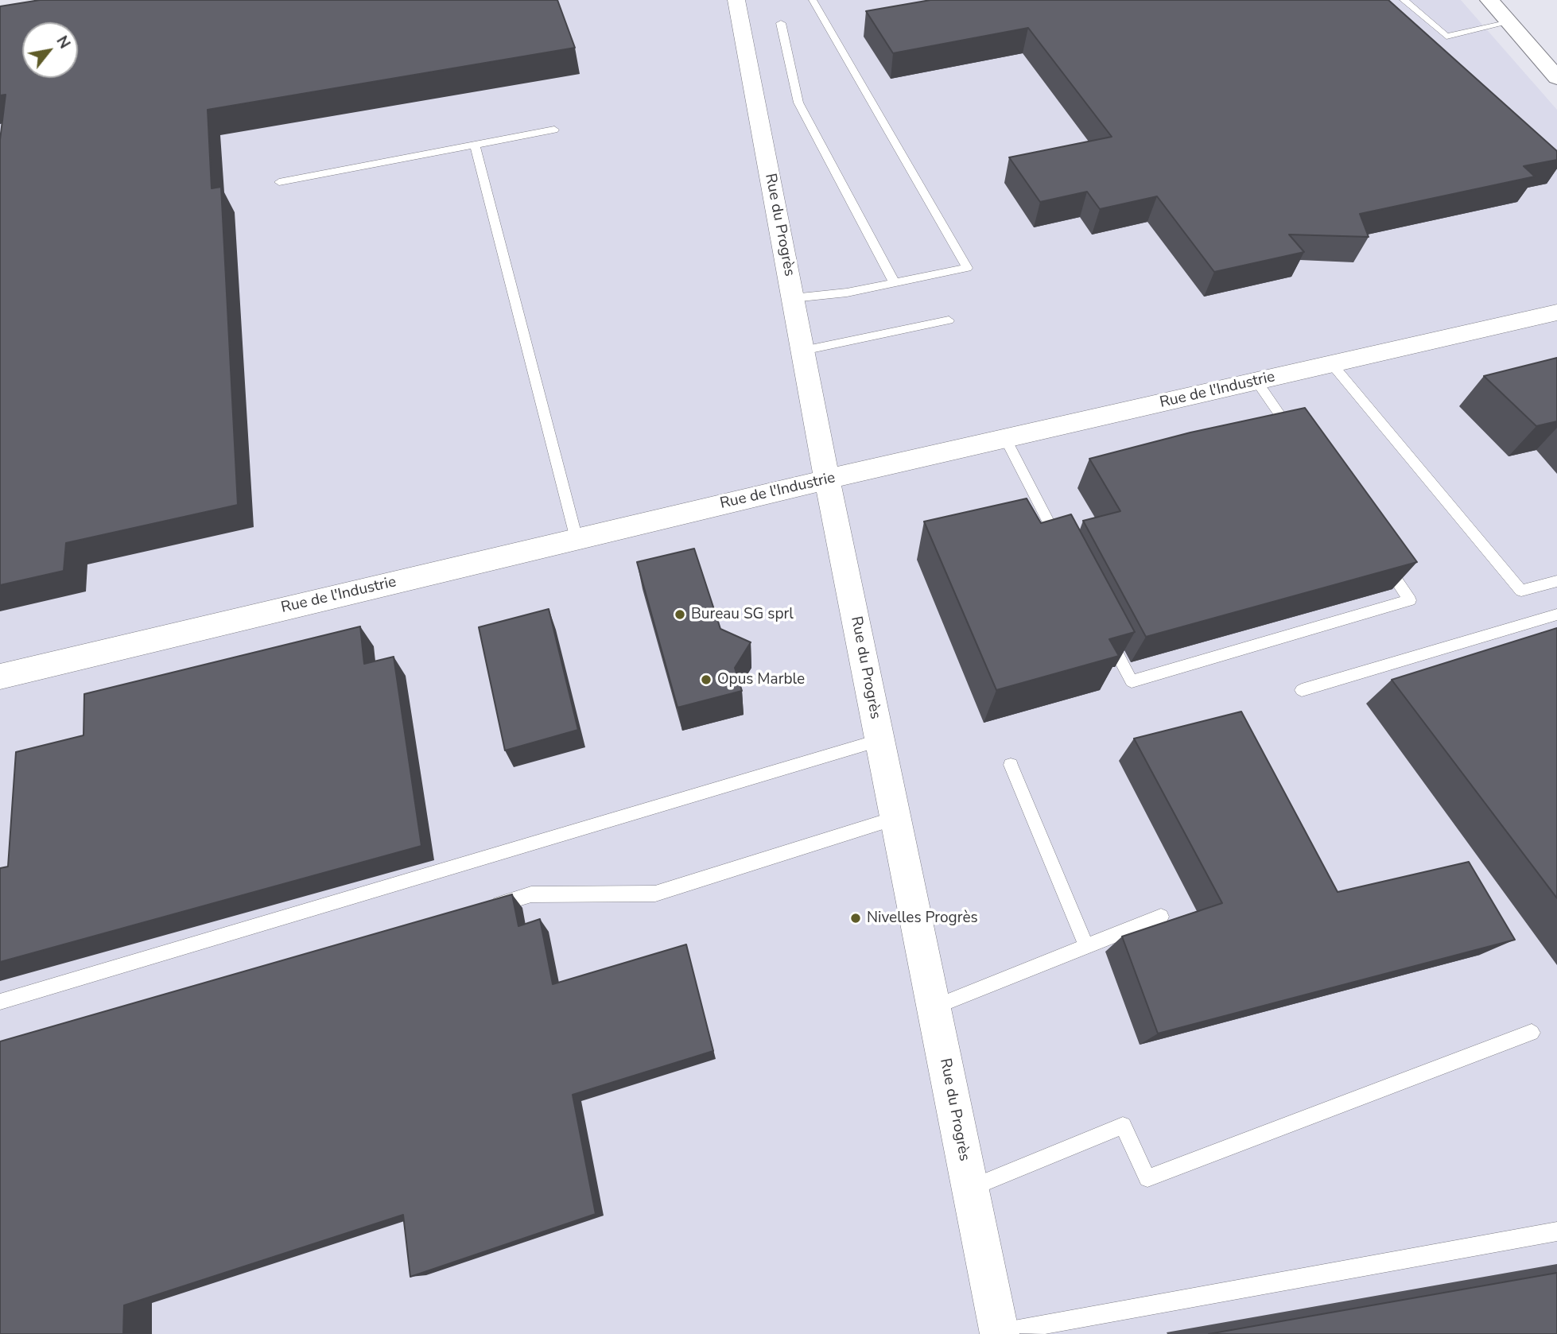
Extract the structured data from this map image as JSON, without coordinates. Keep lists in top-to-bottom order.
{
  "streets": {
    "street": ["Rue du Progrès", "Rue de l'Industrie"]
  },
  "crossings": [
    ["Rue du Progrès", "Rue de l'Industrie"]
  ],
  "places": ["Bureau SG sprl", "Opus Marble", "Nivelles Progrès"],
  "north": "top right"
}
